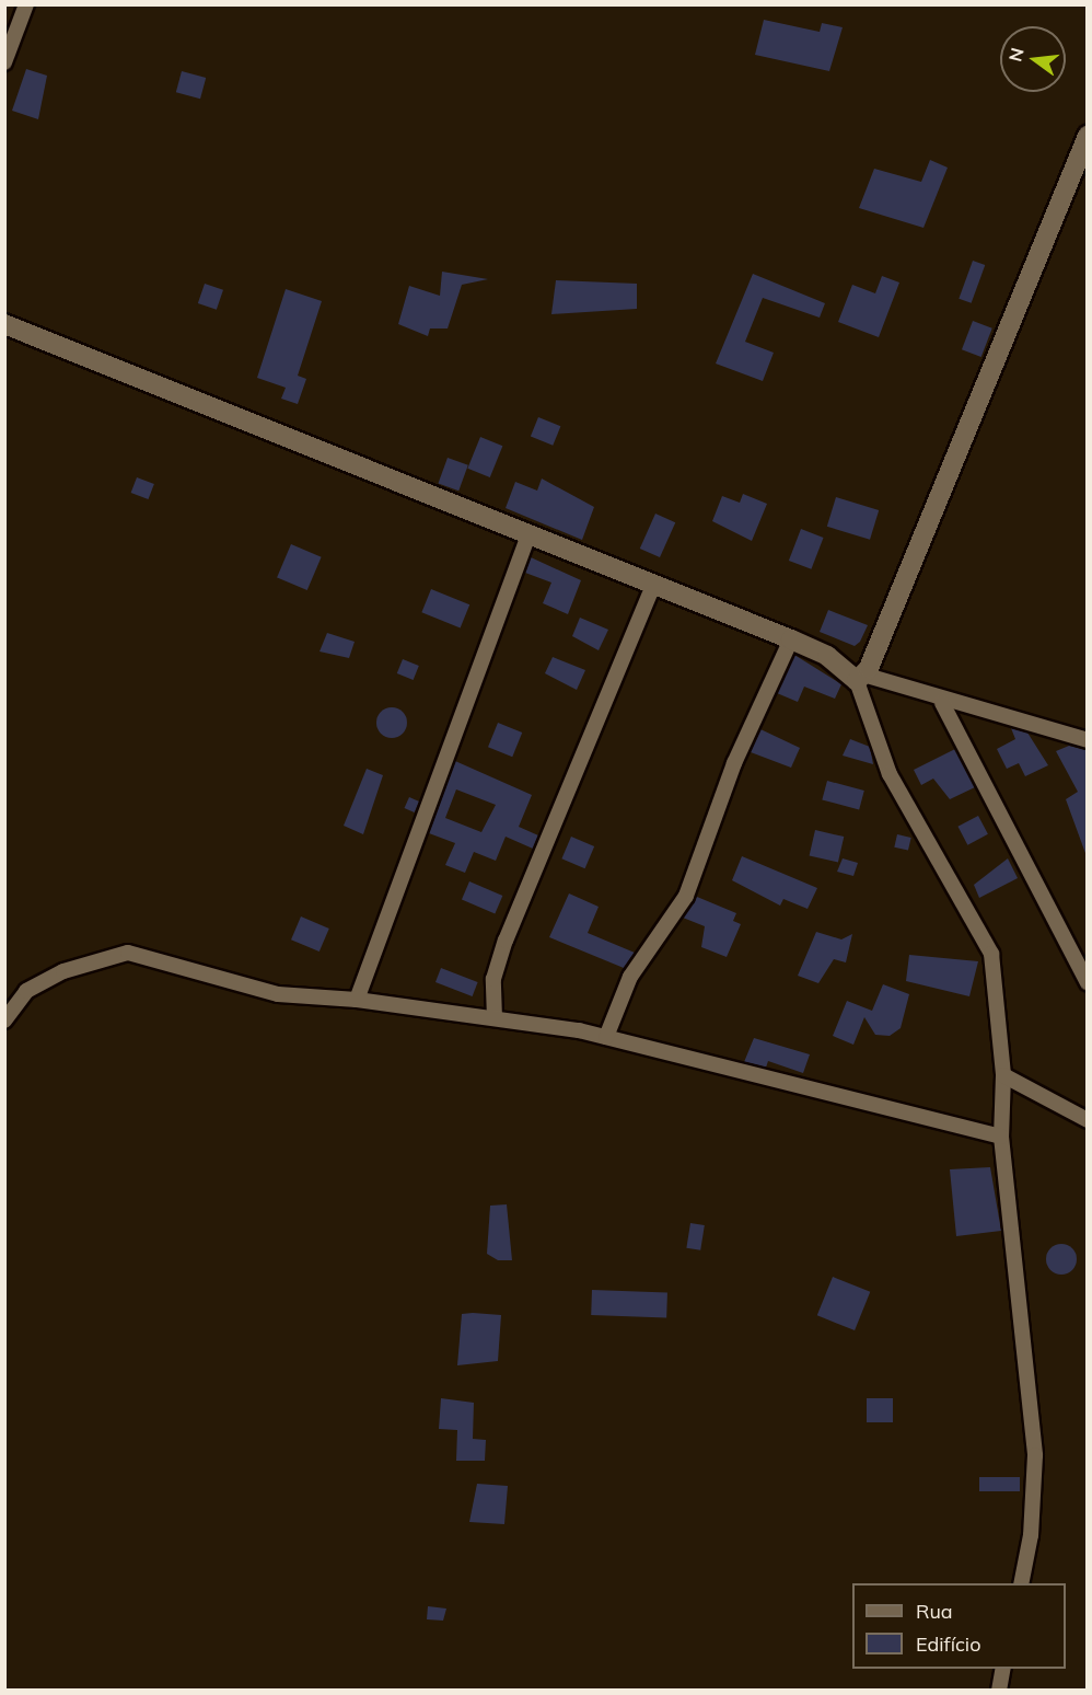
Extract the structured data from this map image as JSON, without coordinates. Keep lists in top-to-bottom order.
{
  "legend": ["Rua", "Edifício"],
  "north": "left"
}
